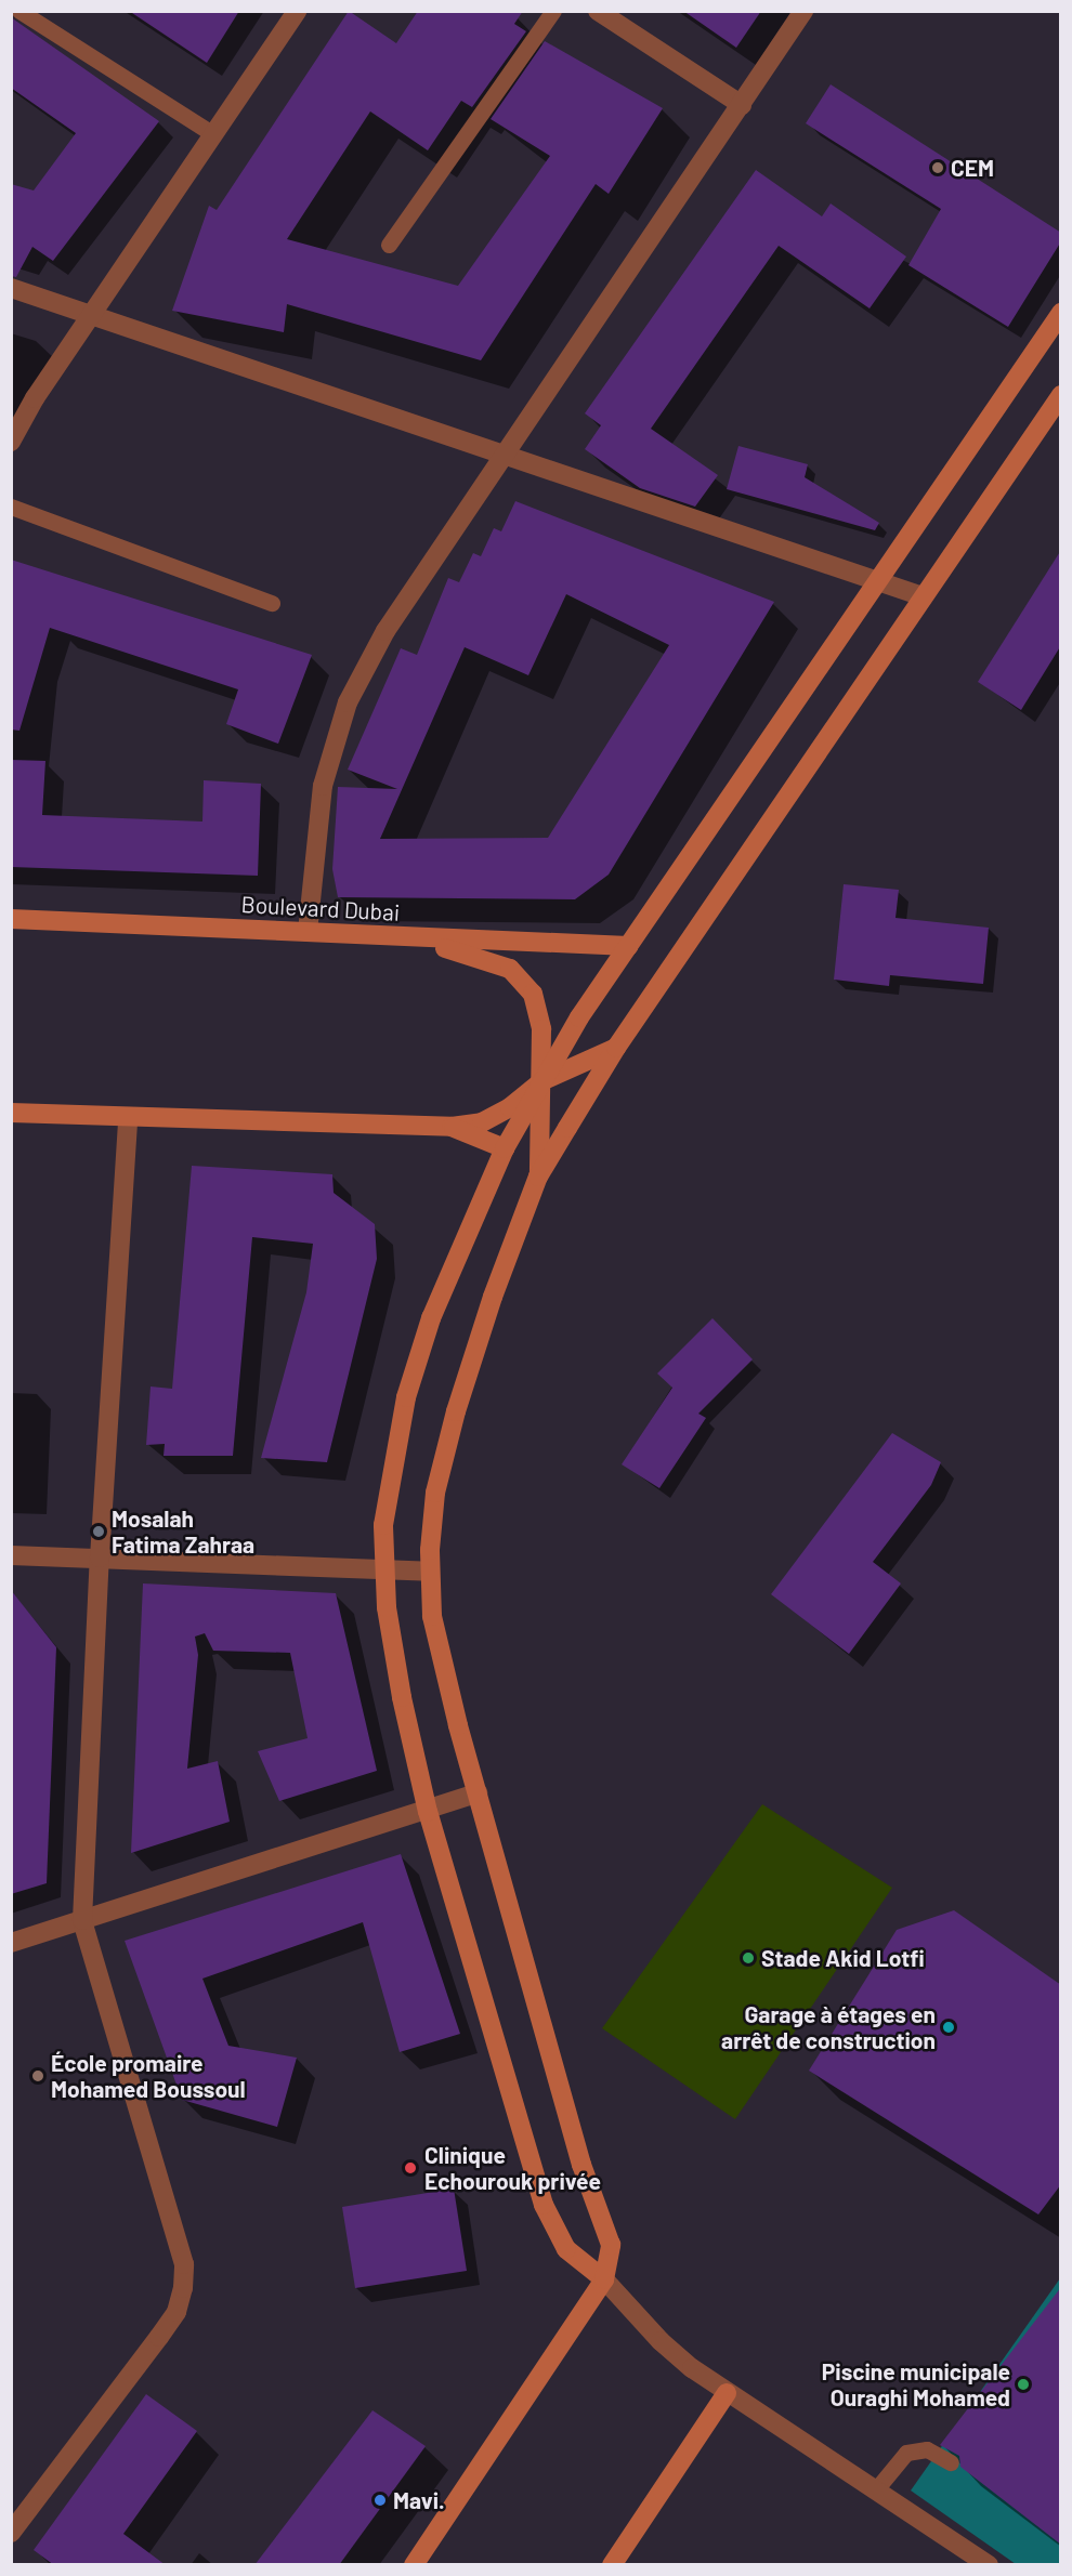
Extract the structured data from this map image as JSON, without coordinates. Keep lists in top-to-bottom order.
{
  "streets": {
    "street": ["Boulevard Dubai"]
  },
  "places": [
    "CEM",
    "Mosalah Fatima Zahraa",
    "Stade Akid Lotfi",
    "Garage à étages en arrêt de construction",
    "École promaire Mohamed Boussoul",
    "Clinique Echourouk privée",
    "Piscine municipale Ouraghi Mohamed",
    "Mavi."
  ]
}
